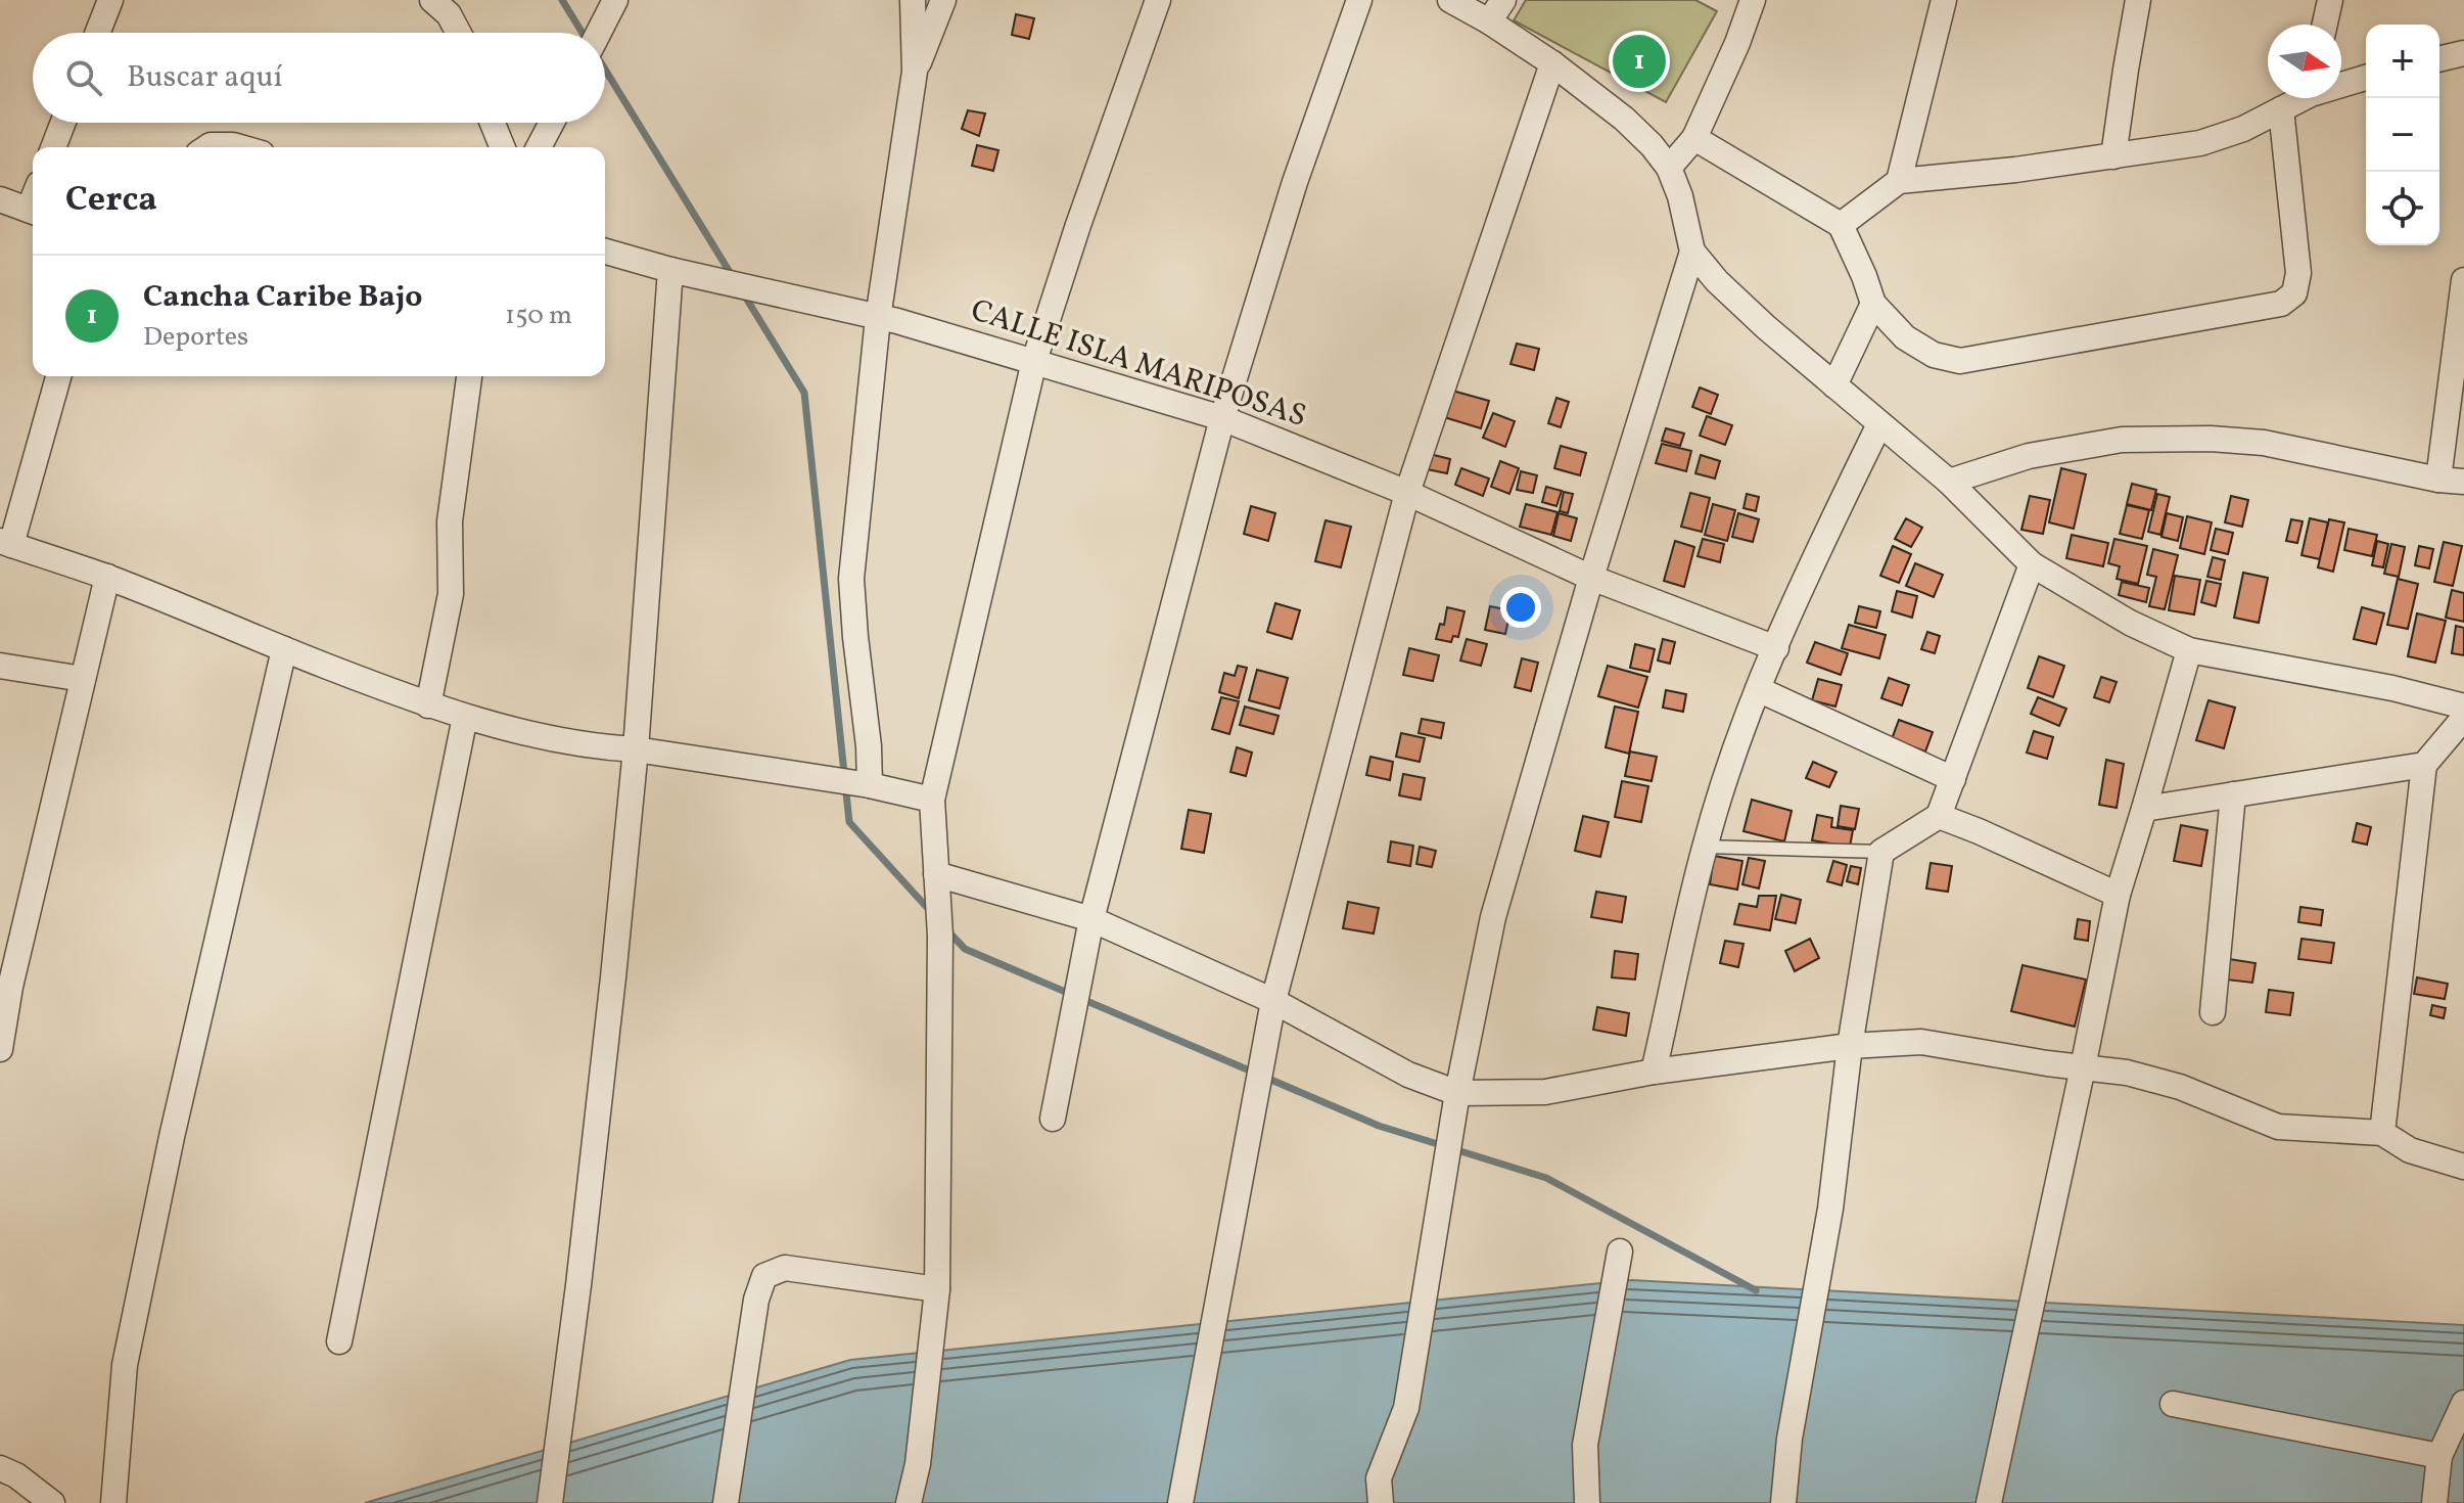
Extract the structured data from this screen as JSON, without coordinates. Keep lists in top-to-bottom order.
{
  "streets": {
    "street": ["CALLE ISLA MARIPOSAS"]
  },
  "north": "right",
  "page": {
    "map_buttons": ["+", "−"],
    "pins": "1",
    "search": "Buscar aquí",
    "heading": "Cerca",
    "list": [
      {
        "mark": "1",
        "name": "Cancha Caribe Bajo",
        "note": "Deportes",
        "value": "150 m"
      }
    ]
  }
}
